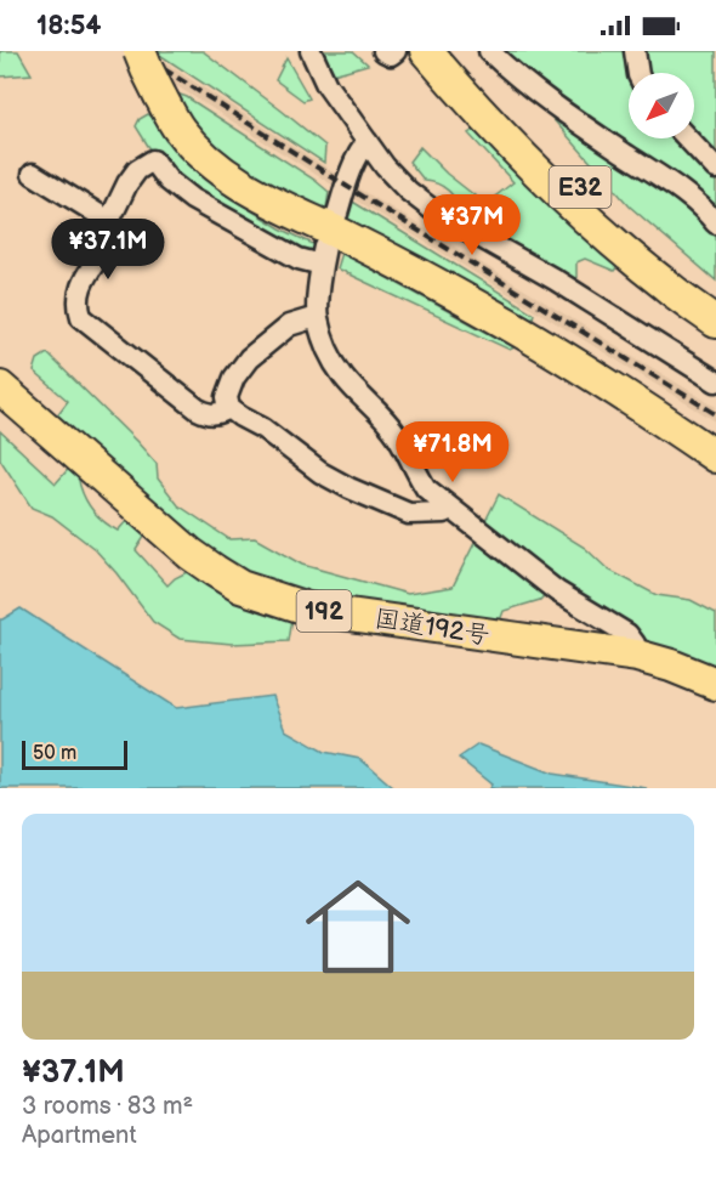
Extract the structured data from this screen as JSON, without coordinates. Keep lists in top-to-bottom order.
{
  "streets": {
    "highway": ["E32", "192", "国道192号"]
  },
  "scale_bar": "50 m",
  "north": "bottom left",
  "page": {
    "status": "18:54",
    "price": ["¥37M", "¥37.1M", "¥71.8M"],
    "scale": "50 m",
    "list": [
      {
        "name": "¥37.1M",
        "note": "3 rooms · 83 m² · Apartment"
      }
    ]
  }
}
